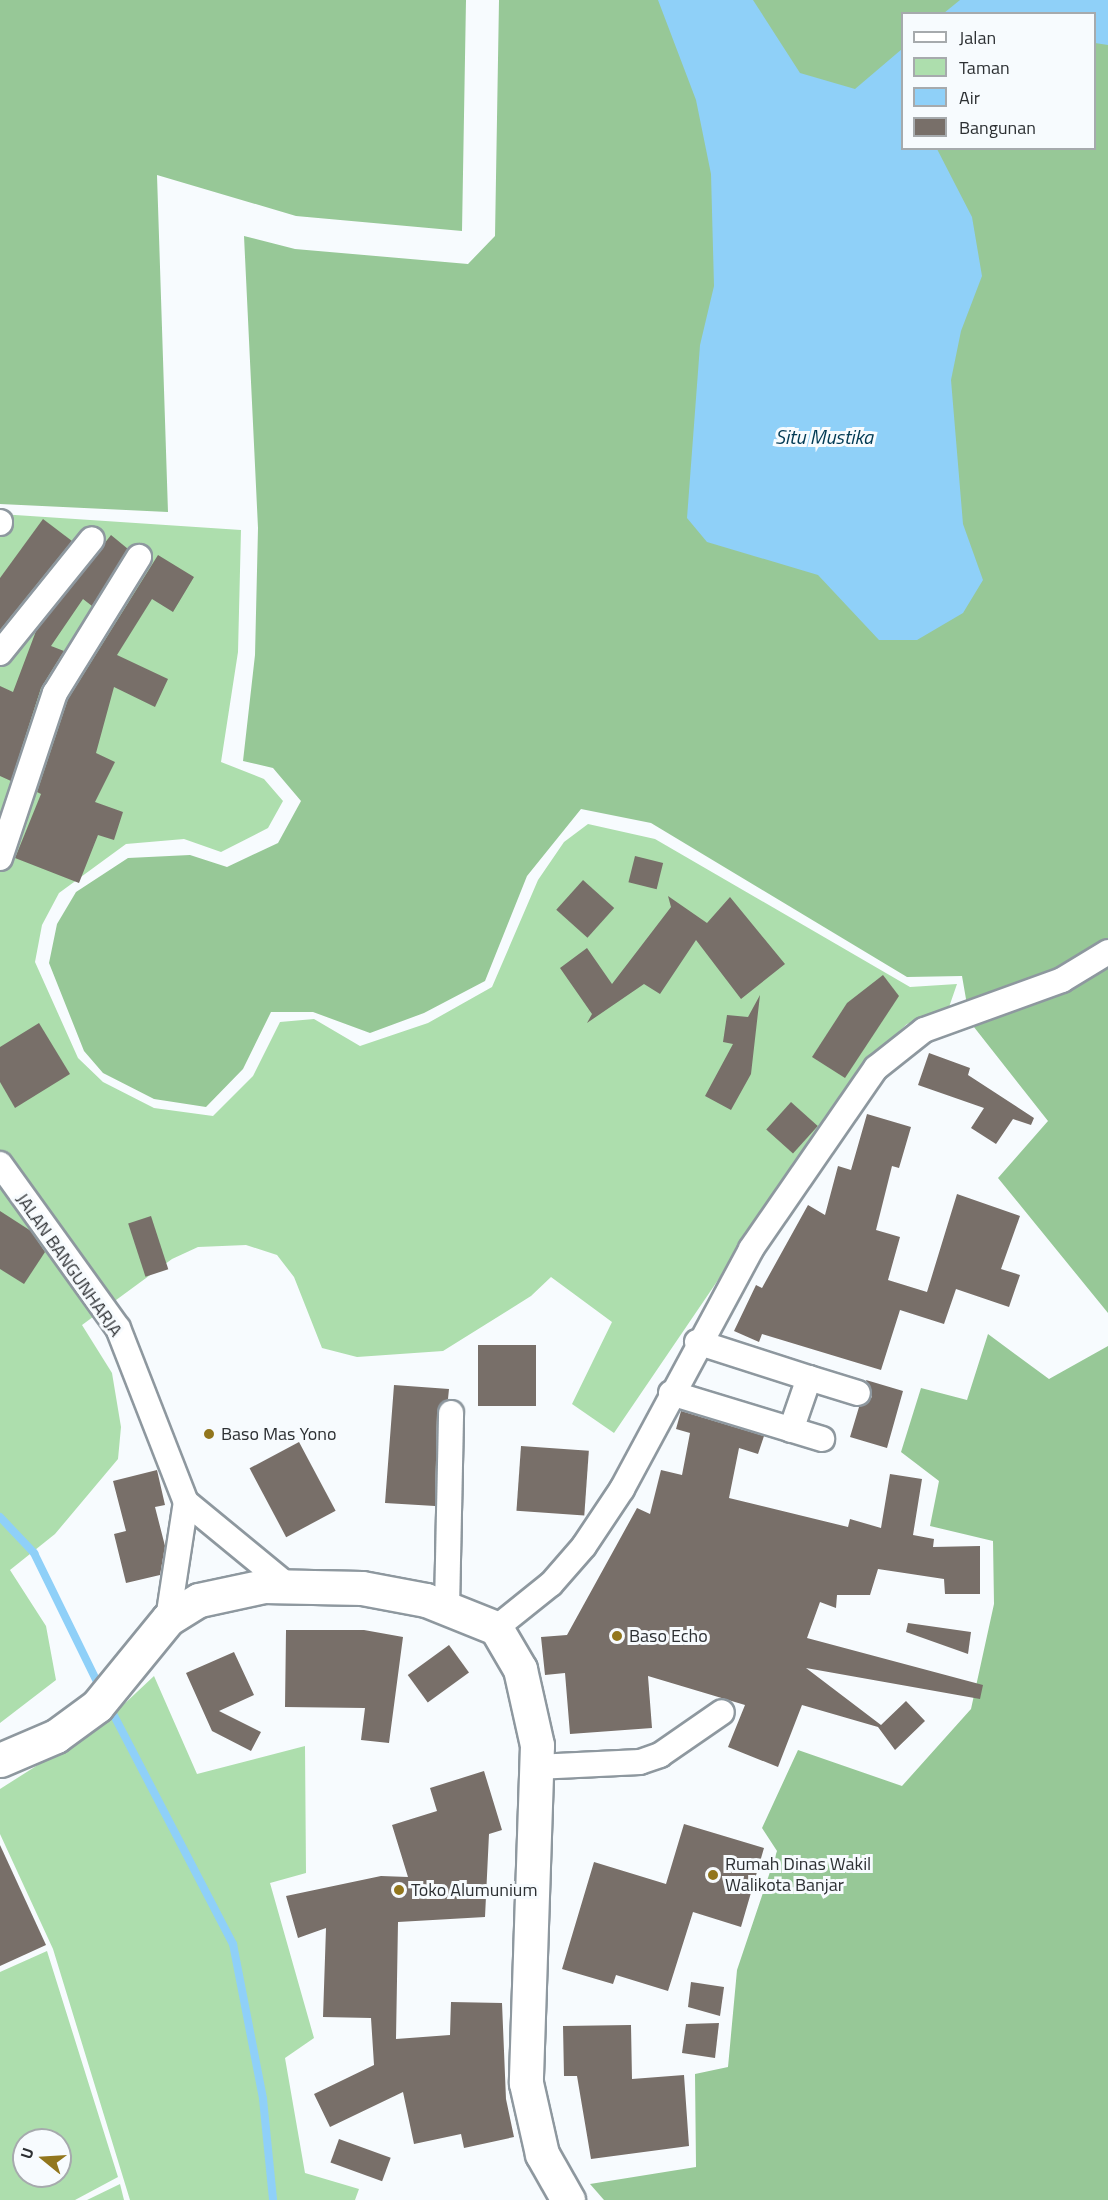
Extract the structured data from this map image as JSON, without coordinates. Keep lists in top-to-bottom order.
{
  "streets": {
    "street": ["JALAN BANGUNHARJA"]
  },
  "water": ["Situ Mustika"],
  "places": [
    "Baso Mas Yono",
    "Baso Echo",
    "Rumah Dinas Wakil Walikota Banjar",
    "Toko Alumunium"
  ],
  "legend": [
    "Jalan",
    "Taman",
    "Air",
    "Bangunan"
  ],
  "north": "left"
}
